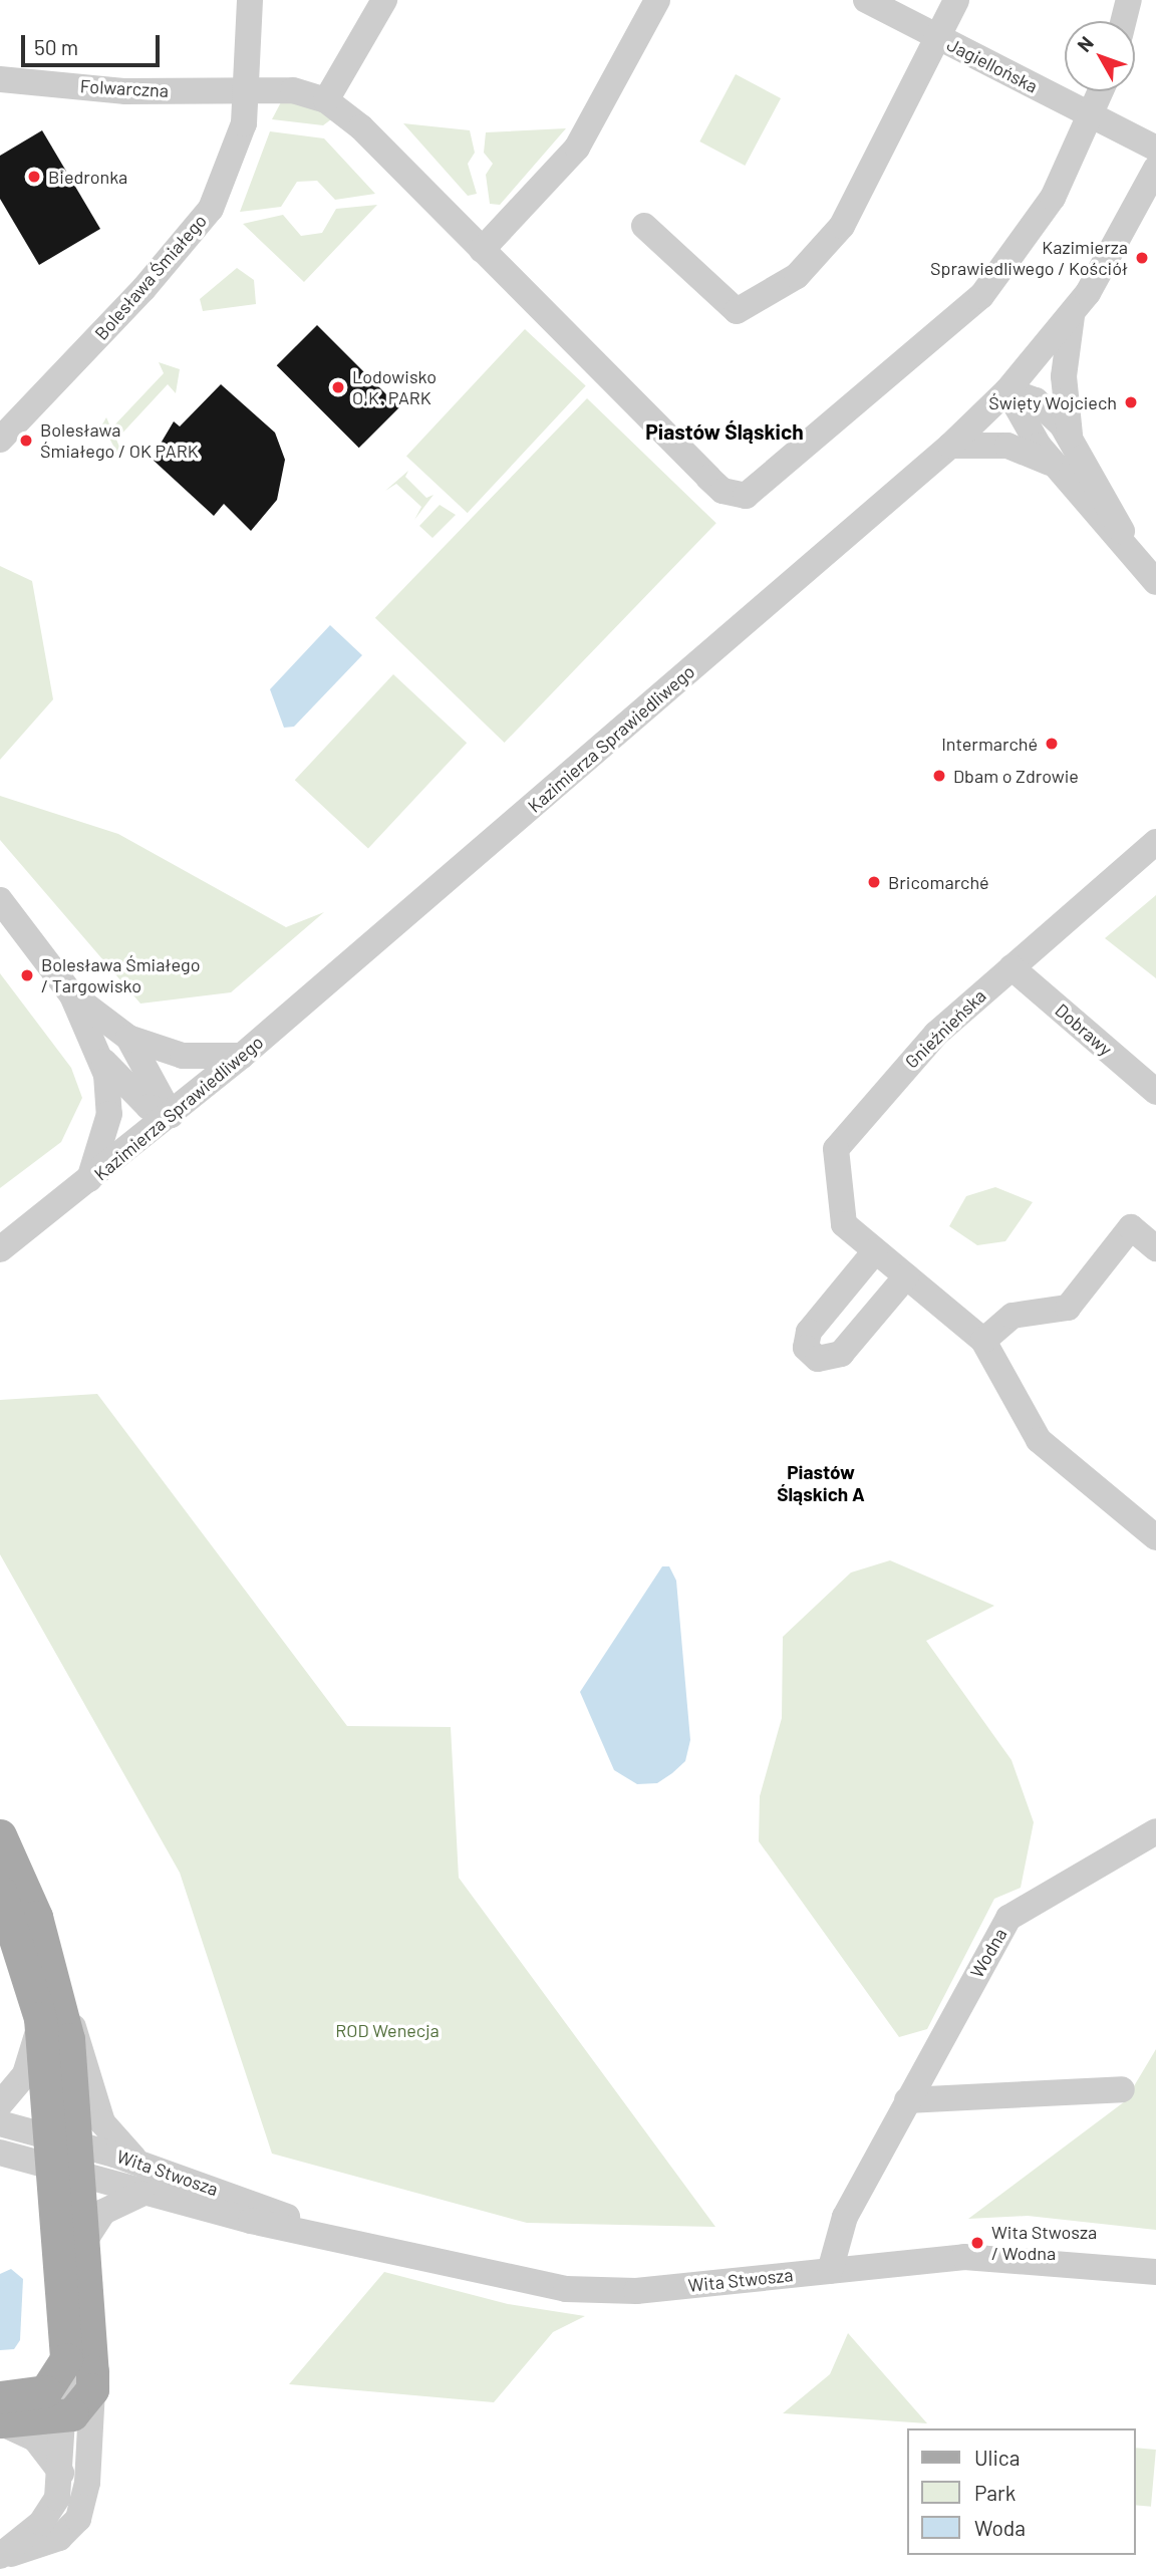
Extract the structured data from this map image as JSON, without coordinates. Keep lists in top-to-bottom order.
{
  "streets": {
    "street": [
      "Jagiellońska",
      "Folwarczna",
      "Bolesława Śmiałego",
      "Kazimierza Sprawiedliwego",
      "Gnieźnieńska",
      "Dobrawy",
      "Wodna",
      "Wita Stwosza"
    ]
  },
  "crossings": [
    ["Folwarczna", "Bolesława Śmiałego"],
    ["Gnieźnieńska", "Dobrawy"],
    ["Wodna", "Wita Stwosza"]
  ],
  "districts": ["Piastów Śląskich", "Piastów Śląskich A"],
  "parks": ["ROD Wenecja"],
  "places": [
    "Biedronka",
    "Kazimierza Sprawiedliwego / Kościół",
    "Lodowisko O.K. PARK",
    "Święty Wojciech",
    "Bolesława Śmiałego / OK PARK",
    "Intermarché",
    "Dbam o Zdrowie",
    "Bricomarché",
    "Bolesława Śmiałego / Targowisko",
    "Wita Stwosza / Wodna"
  ],
  "legend": ["Ulica", "Park", "Woda"],
  "scale_bar": "50 m",
  "north": "top left"
}
